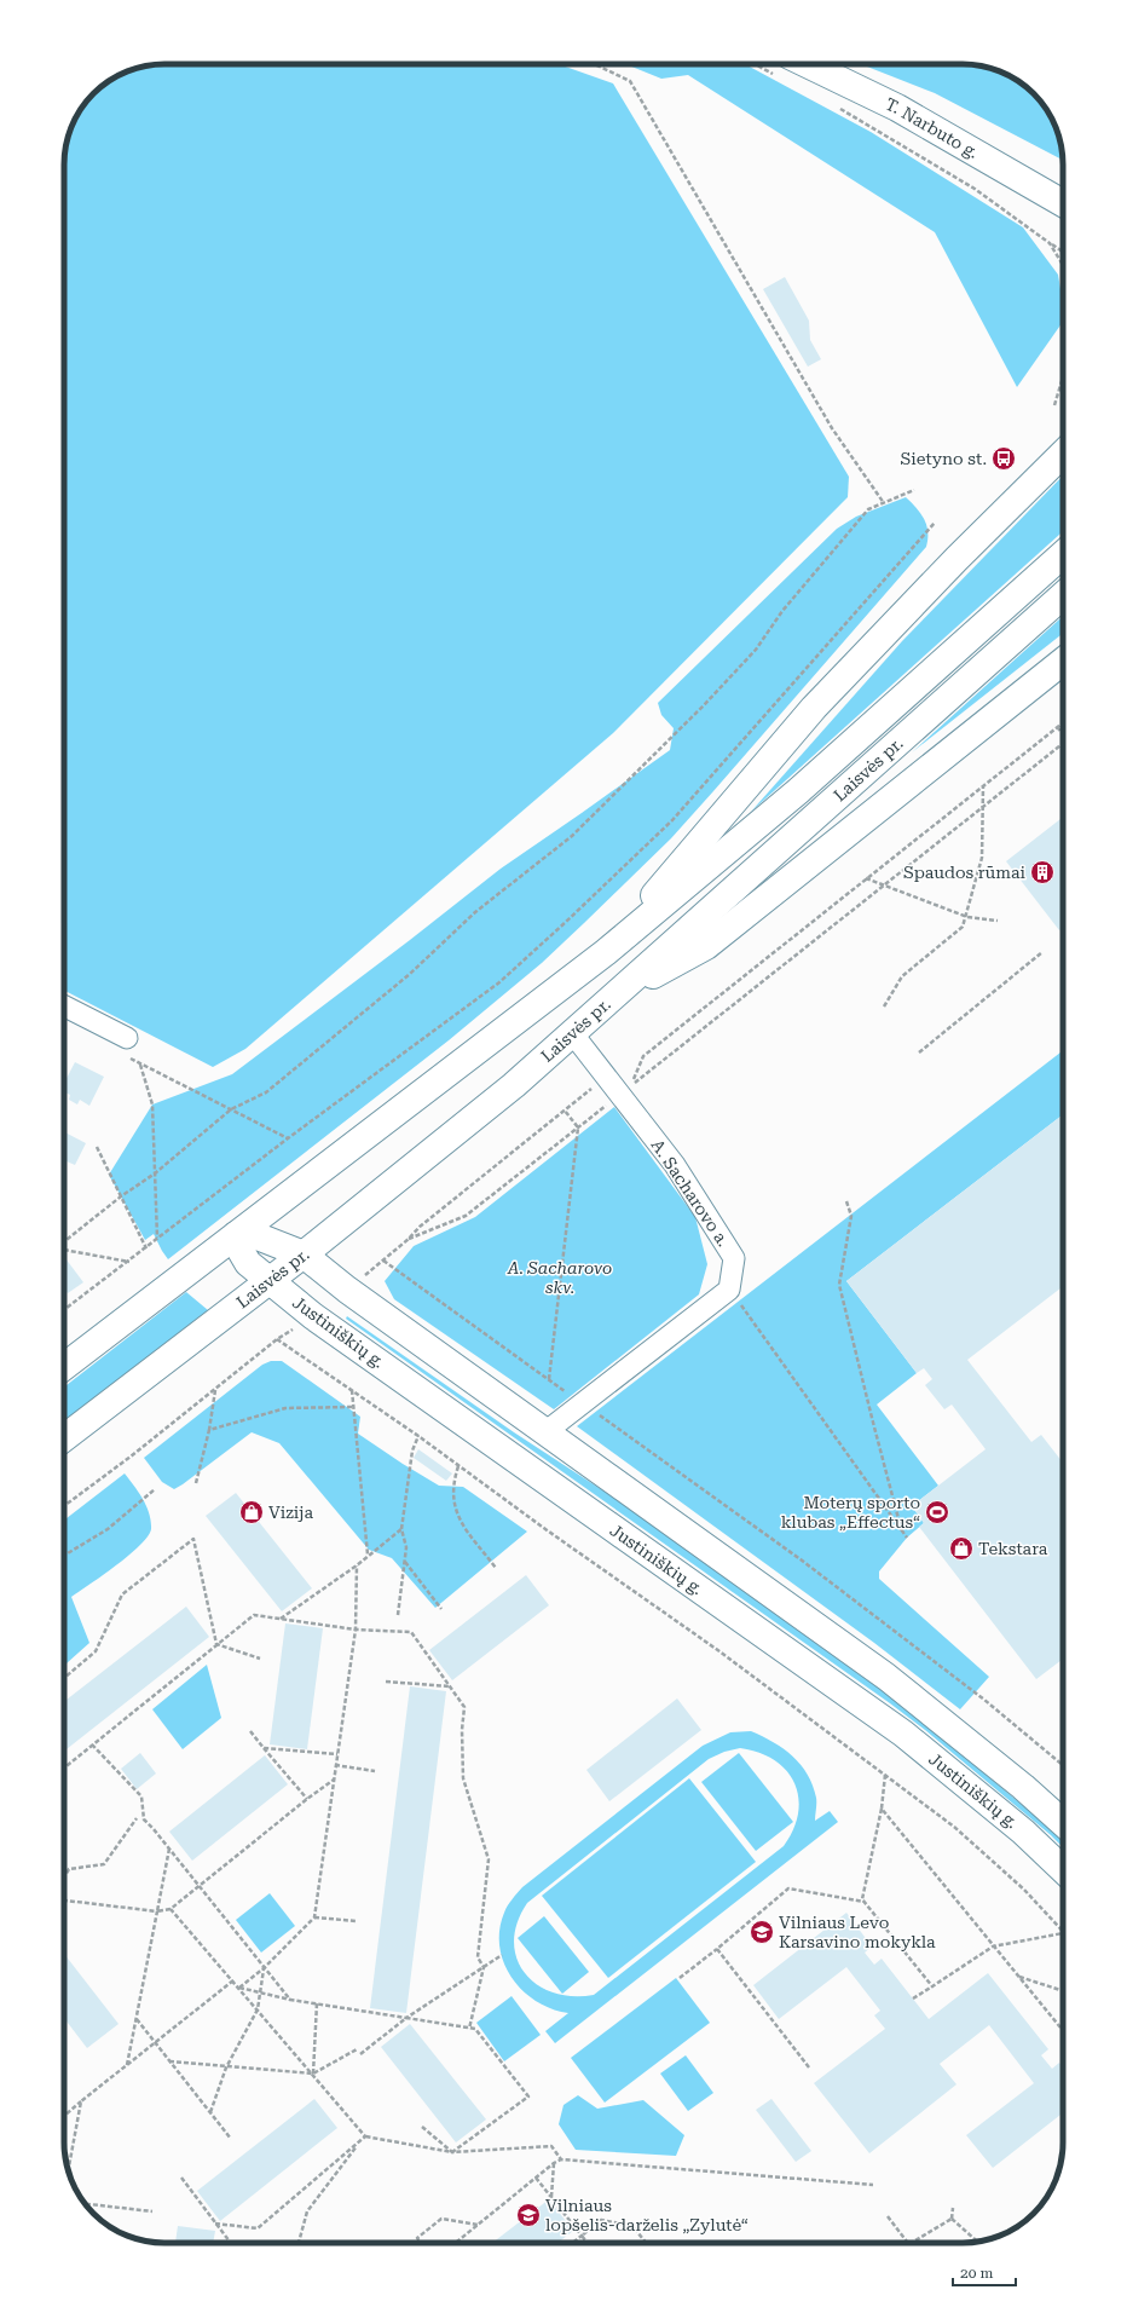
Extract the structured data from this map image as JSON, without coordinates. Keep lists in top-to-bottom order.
{
  "streets": {
    "main road": ["T. Narbuto g.", "Laisvės pr.", "Justiniškių g."],
    "street": ["A. Sacharovo a."]
  },
  "crossings": [
    ["Laisvės pr.", "A. Sacharovo a."],
    ["Laisvės pr.", "Justiniškių g."]
  ],
  "parks": ["A. Sacharovo skv."],
  "places": {
    "bus stop": ["Sietyno st."],
    "building": ["Spaudos rūmai"],
    "shop": ["Vizija", "Tekstara"],
    "sports": ["Moterų sporto klubas „Effectus“"],
    "school or university": ["Vilniaus Levo Karsavino mokykla", "Vilniaus lopšelis-darželis „Zylutė“"]
  },
  "scale_bar": "20 m"
}
